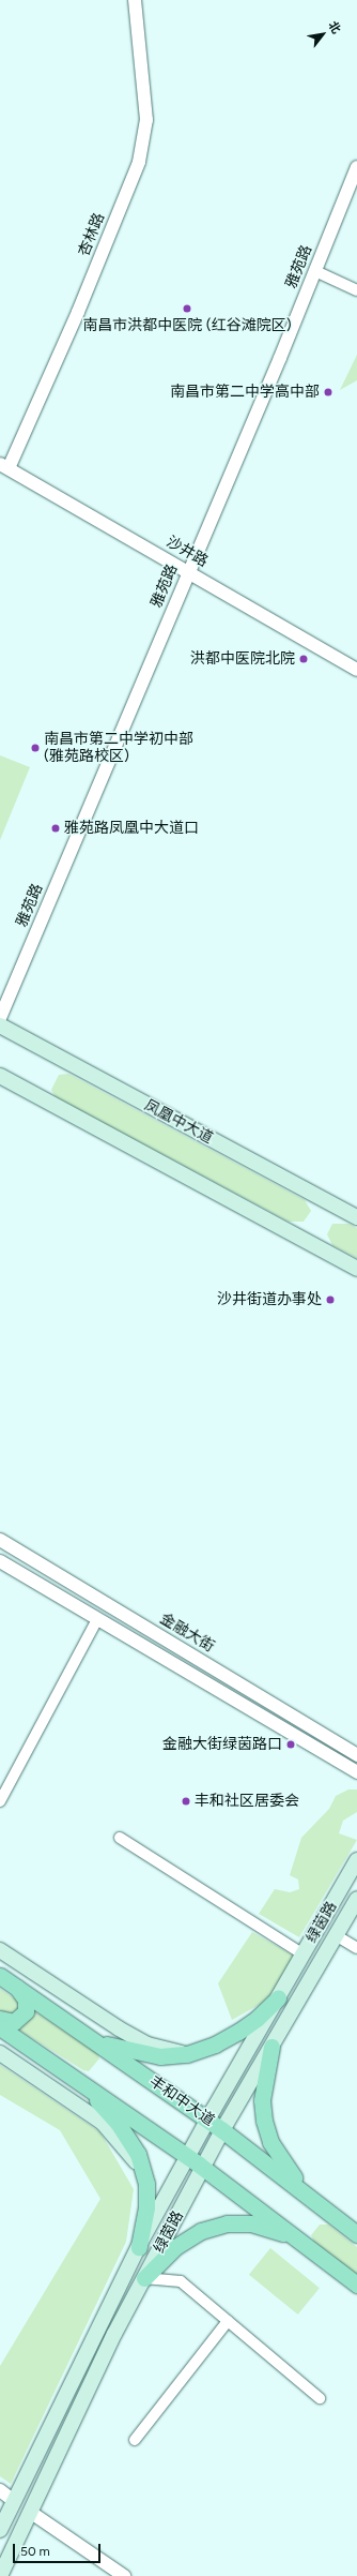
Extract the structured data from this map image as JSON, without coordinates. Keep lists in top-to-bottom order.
{
  "streets": {
    "main road": ["凤凰中大道", "绿茵路", "丰和中大道"],
    "street": [
      "杏林路",
      "雅苑路",
      "沙井路",
      "金融大街"
    ]
  },
  "crossings": [
    ["杏林路", "沙井路"],
    ["雅苑路", "沙井路"],
    ["绿茵路", "丰和中大道"]
  ],
  "places": [
    "南昌市洪都中医院 (红谷滩院区)",
    "南昌市第二中学高中部",
    "洪都中医院北院",
    "南昌市第二中学初中部 (雅苑路校区)",
    "雅苑路凤凰中大道口",
    "沙井街道办事处",
    "金融大街绿茵路口",
    "丰和社区居委会"
  ],
  "scale_bar": "50 m",
  "north": "top right"
}
